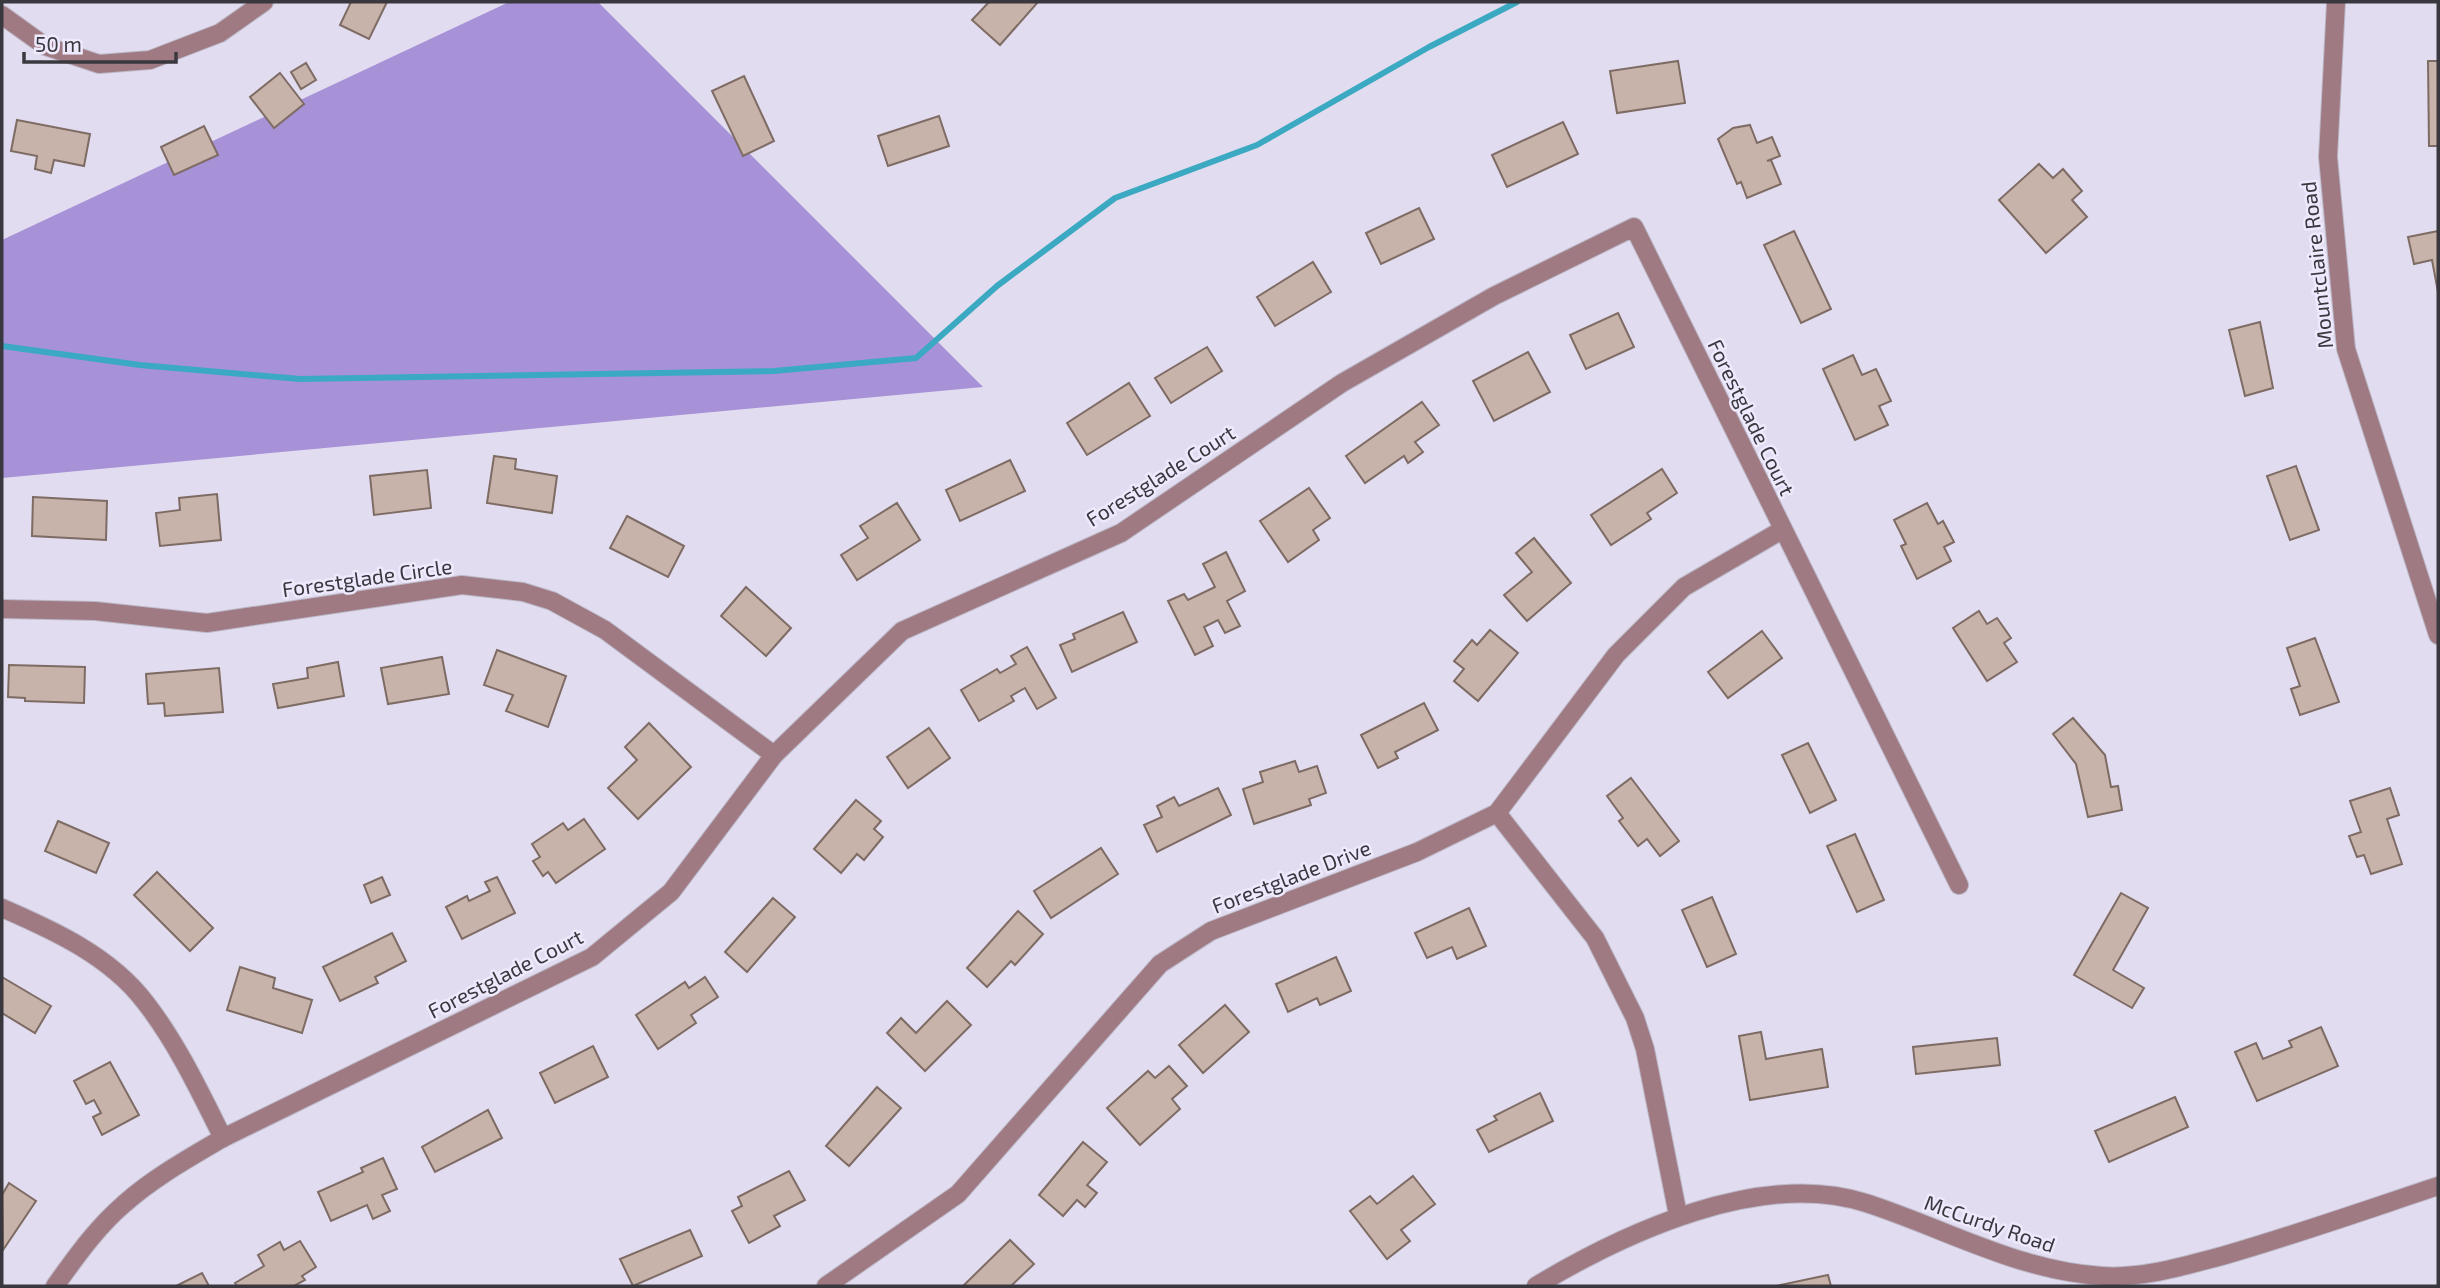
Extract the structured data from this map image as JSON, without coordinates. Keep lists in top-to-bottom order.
{
  "streets": {
    "street": [
      "Mountclaire Road",
      "Forestglade Court",
      "Forestglade Circle",
      "Forestglade Drive",
      "McCurdy Road"
    ]
  },
  "crossings": [
    ["Forestglade Court", "Forestglade Circle"],
    ["Forestglade Court", "Forestglade Drive"]
  ],
  "scale_bar": "50 m"
}
